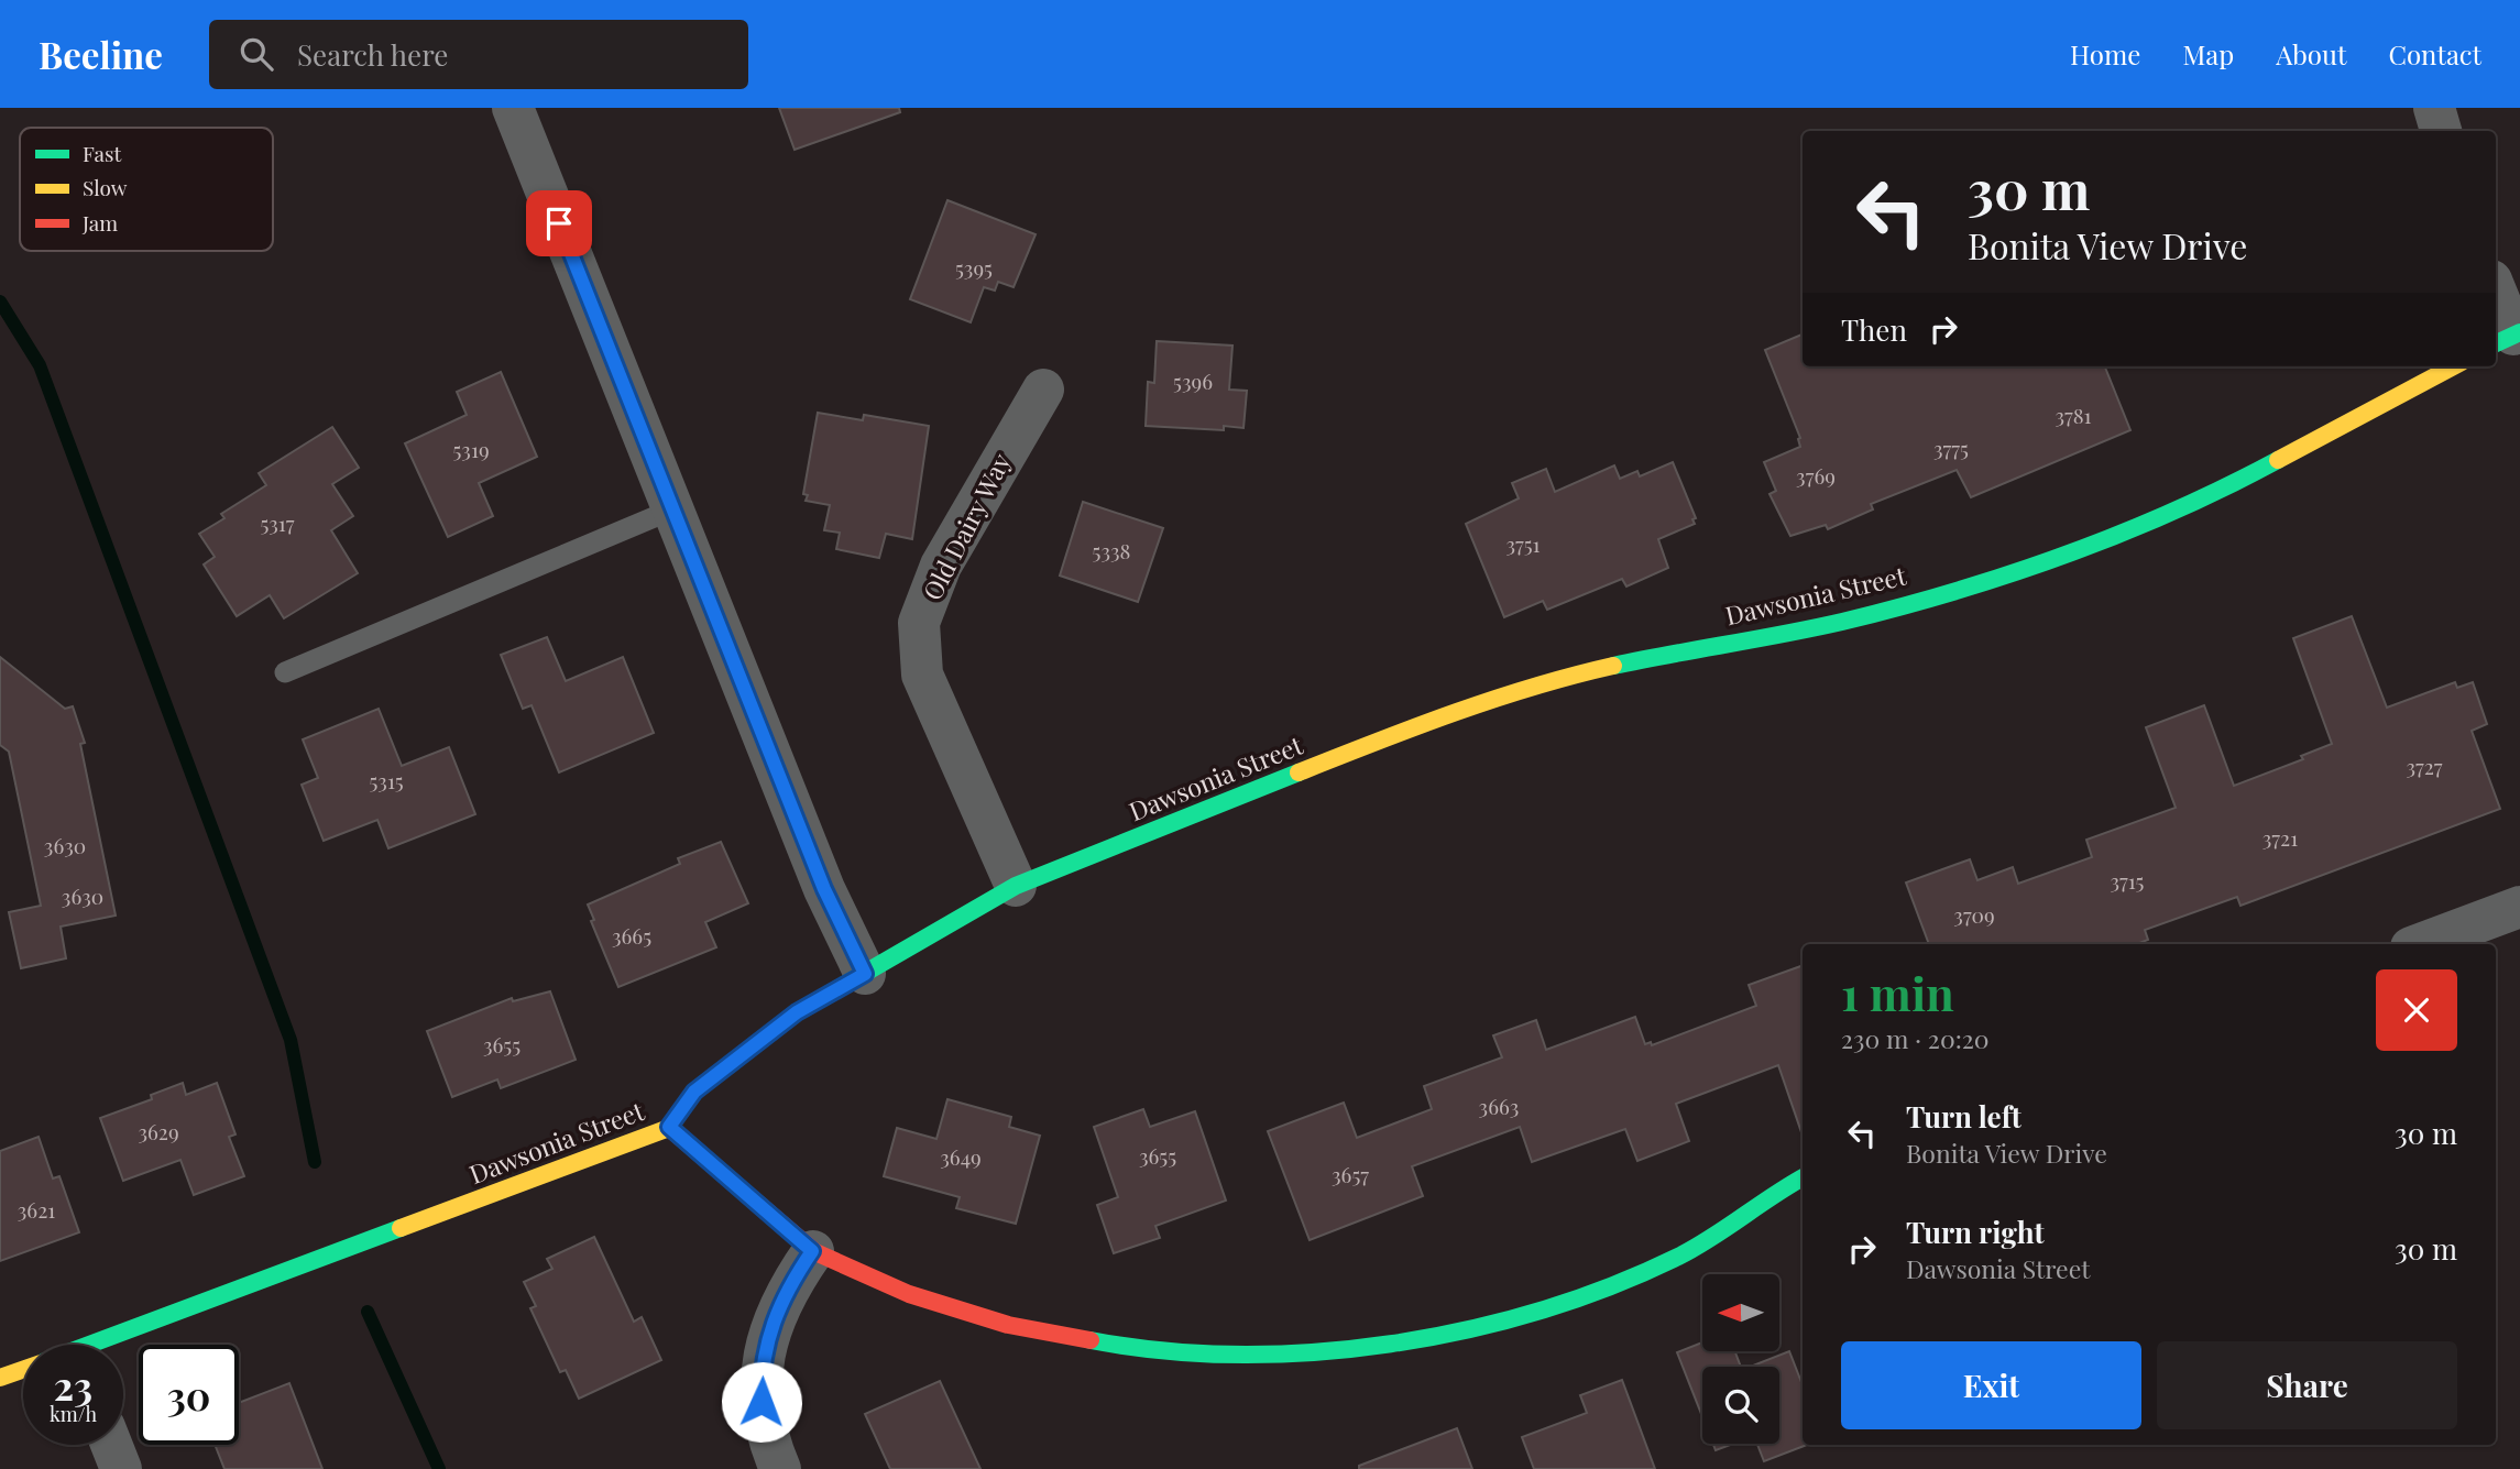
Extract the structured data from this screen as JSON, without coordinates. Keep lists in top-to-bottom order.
{
  "streets": {
    "street": ["Old Dairy Way", "Dawsonia Street"]
  },
  "crossings": [
    ["Old Dairy Way", "Dawsonia Street"]
  ],
  "house_numbers": [
    "5395",
    "5396",
    "3781",
    "3775",
    "5319",
    "3769",
    "5317",
    "3751",
    "5338",
    "3727",
    "5315",
    "3721",
    "3630",
    "3715",
    "3630",
    "3709",
    "3665",
    "3655",
    "3663",
    "3629",
    "3655",
    "3649",
    "3657",
    "3621"
  ],
  "legend": ["Fast", "Slow", "Jam"],
  "north": "left",
  "page": {
    "header": "Beeline",
    "search": "Search here",
    "nav": [
      "Home",
      "Map",
      "About",
      "Contact"
    ],
    "turn": ["30 m", "Bonita View Drive"],
    "then": "Then",
    "heading": ["1 min", "230 m · 20:20"],
    "list": [
      {
        "name": "Turn left",
        "note": "Bonita View Drive",
        "value": "30 m"
      },
      {
        "name": "Turn right",
        "note": "Dawsonia Street",
        "value": "30 m"
      }
    ],
    "buttons": ["Exit", "Share"],
    "speed": "23 km/h",
    "limit": "30"
  }
}
